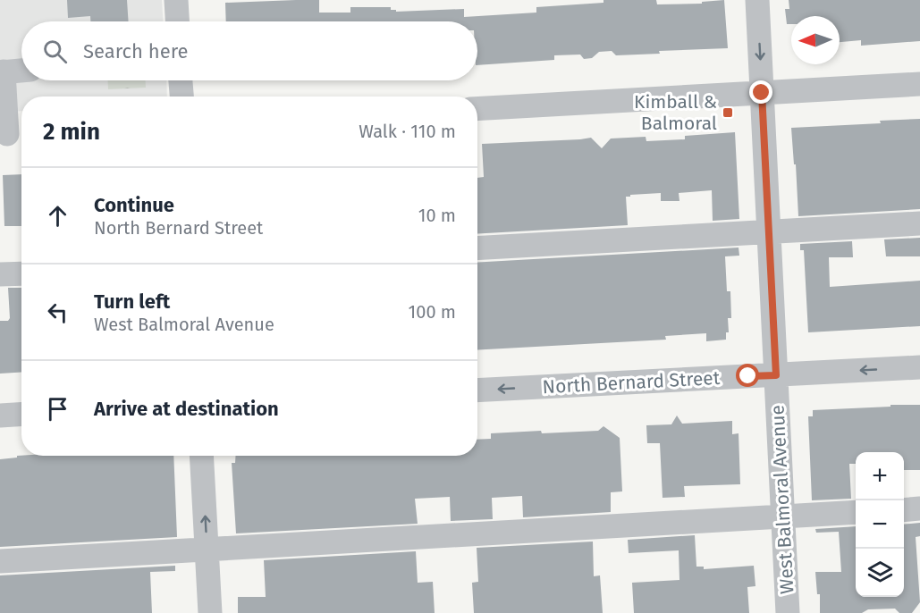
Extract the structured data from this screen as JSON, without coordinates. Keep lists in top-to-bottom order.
{
  "streets": {
    "street": ["North Bernard Street", "West Balmoral Avenue"]
  },
  "crossings": [
    ["North Bernard Street", "West Balmoral Avenue"]
  ],
  "places": {
    "transit": ["Kimball & Balmoral"]
  },
  "north": "left",
  "page": {
    "search": "Search here",
    "heading": ["2 min", "Walk · 110 m"],
    "list": [
      ["Continue", "North Bernard Street", "10 m"],
      ["Turn left", "West Balmoral Avenue", "100 m"],
      "Arrive at destination"
    ],
    "map_buttons": ["+", "−"]
  }
}
